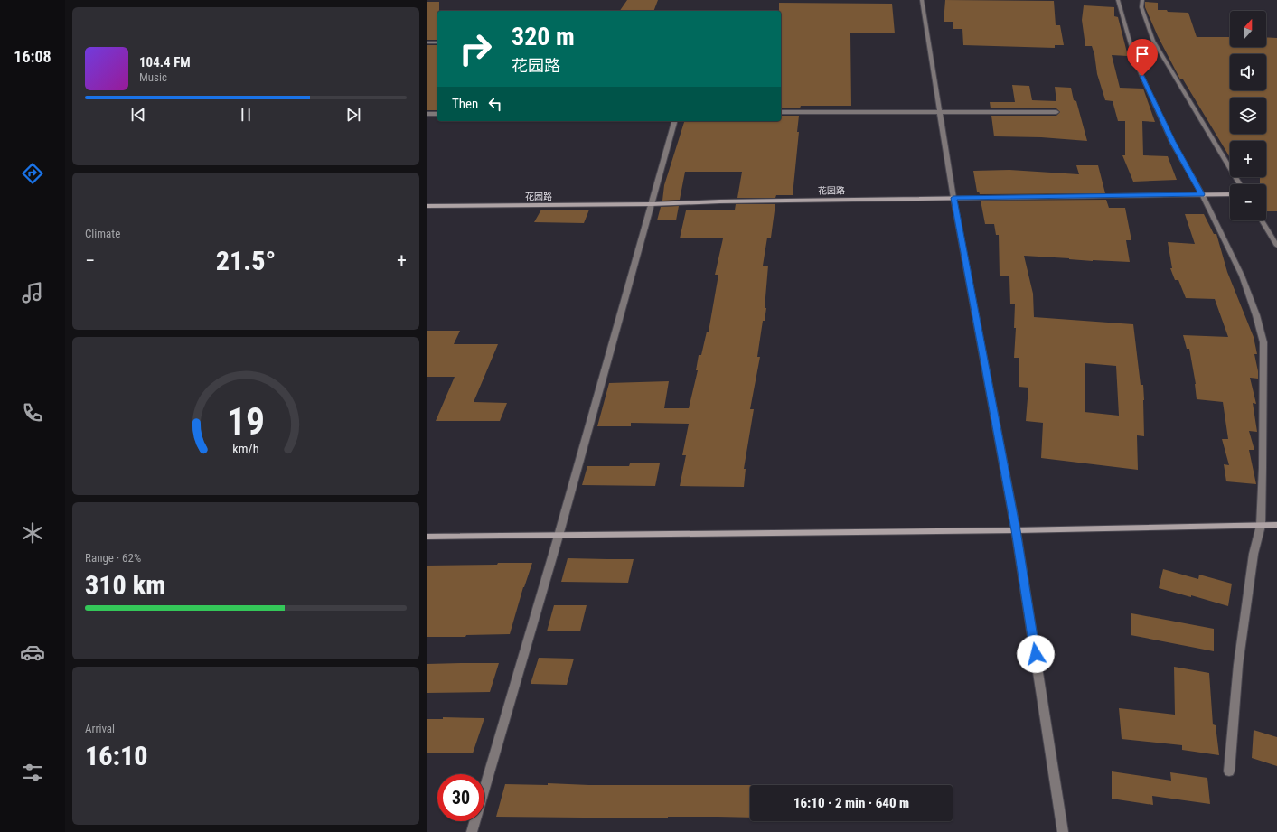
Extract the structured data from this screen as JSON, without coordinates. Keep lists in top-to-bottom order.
{
  "streets": {
    "street": ["花园路"]
  },
  "north": "top",
  "page": {
    "tabs": "16:08",
    "map_buttons": ["+", "−"],
    "turn": ["320 m", "花园路"],
    "song": ["104.4 FM", "Music"],
    "then": "Then",
    "tile": [
      "Climate",
      ["Range · 62%", "310 km"],
      ["Arrival", "16:10"]
    ],
    "heat": ["−", "21.5°", "+"],
    "limit": "30",
    "trip": "16:10 · 2 min · 640 m",
    "gauge": ["19", "km/h"]
  }
}
